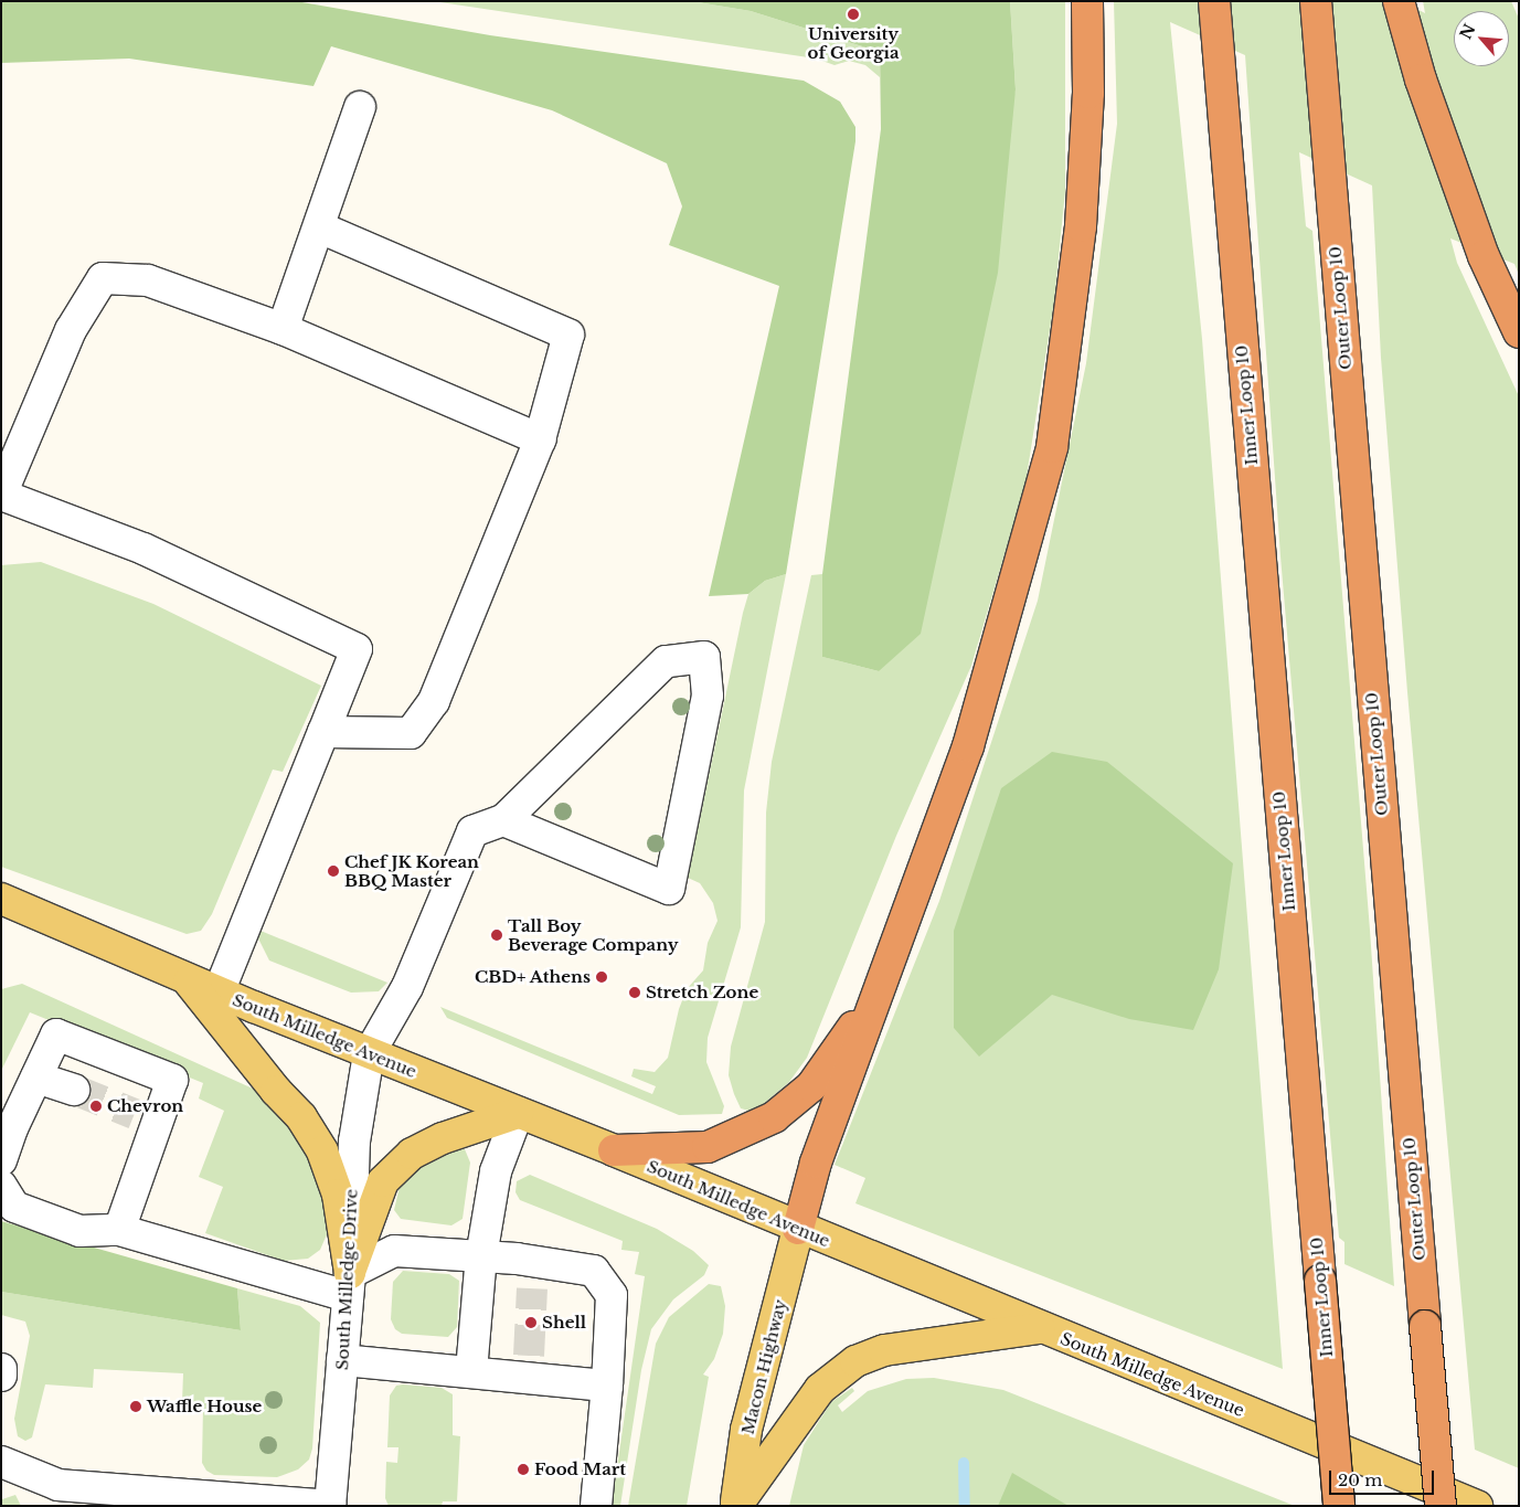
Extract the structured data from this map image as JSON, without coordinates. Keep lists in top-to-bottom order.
{
  "streets": {
    "highway": ["Outer Loop 10", "Inner Loop 10"],
    "main road": ["South Milledge Avenue", "Macon Highway"],
    "street": ["South Milledge Drive"]
  },
  "crossings": [
    ["South Milledge Avenue", "South Milledge Drive"],
    ["South Milledge Avenue", "Macon Highway"]
  ],
  "places": [
    "University of Georgia",
    "Chef JK Korean BBQ Master",
    "Tall Boy Beverage Company",
    "CBD+ Athens",
    "Stretch Zone",
    "Chevron",
    "Shell",
    "Waffle House",
    "Food Mart"
  ],
  "scale_bar": "20 m",
  "north": "top left"
}
